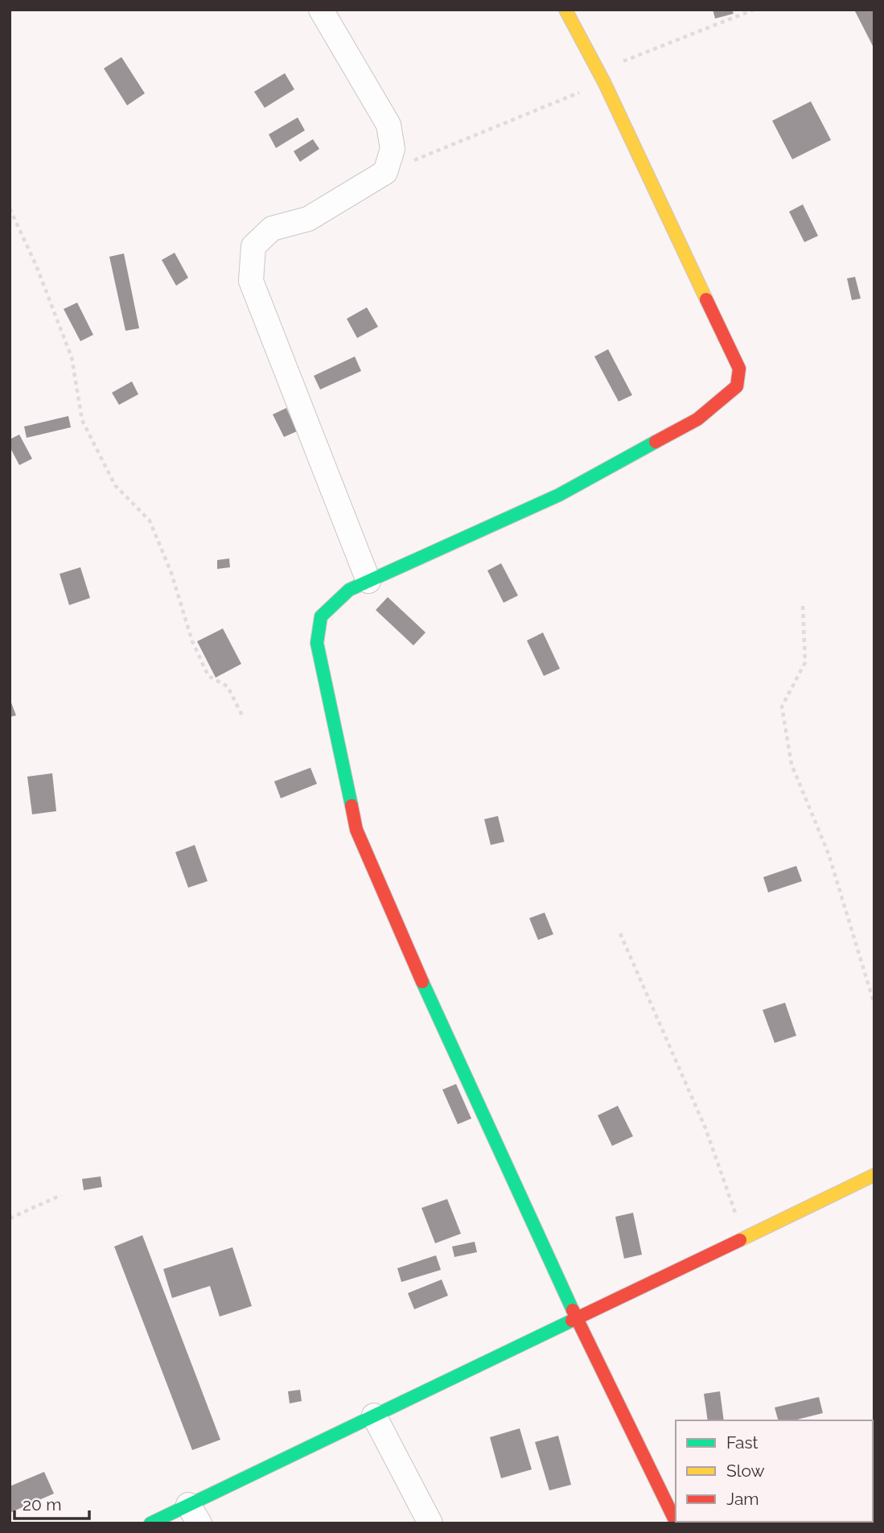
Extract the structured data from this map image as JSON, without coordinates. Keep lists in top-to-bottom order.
{
  "legend": ["Fast", "Slow", "Jam"],
  "scale_bar": "20 m"
}
